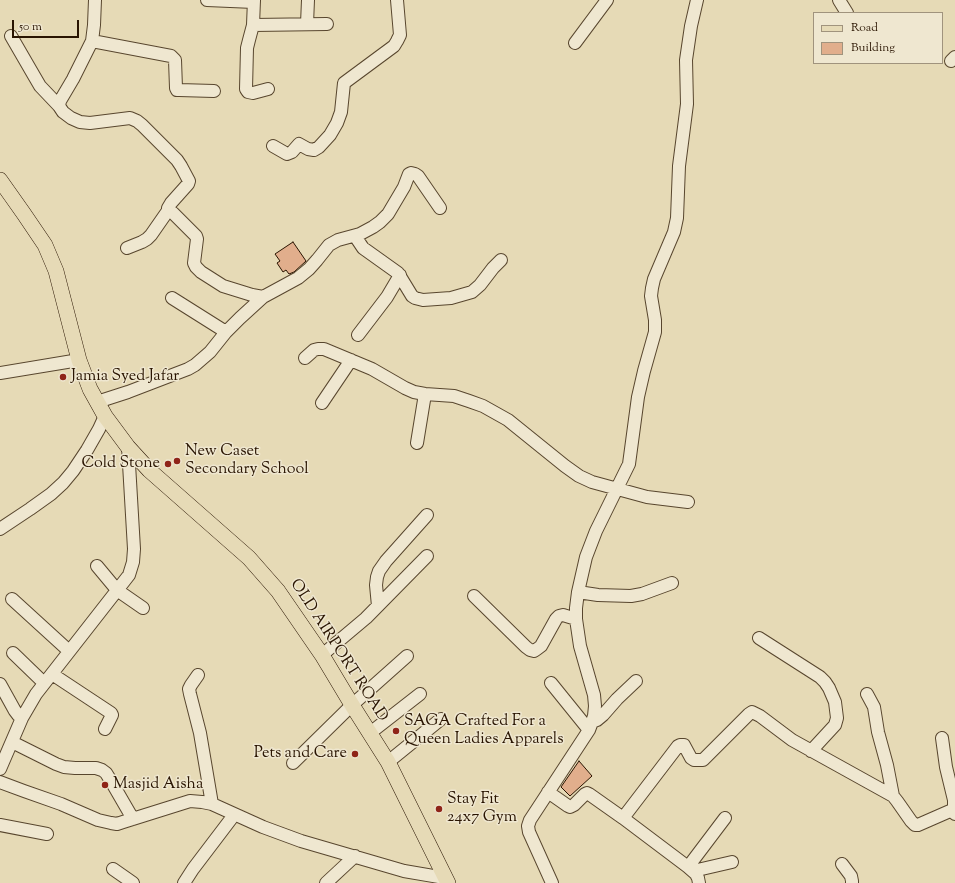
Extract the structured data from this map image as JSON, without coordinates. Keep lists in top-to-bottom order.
{
  "streets": {
    "main road": ["OLD AIRPORT ROAD"]
  },
  "places": [
    "Jamia Syed Jafar",
    "New Caset Secondary School",
    "Cold Stone",
    "SAGA Crafted For a Queen Ladies Apparels",
    "Pets and Care",
    "Masjid Aisha",
    "Stay Fit 24x7 Gym"
  ],
  "legend": ["Road", "Building"],
  "scale_bar": "50 m"
}
